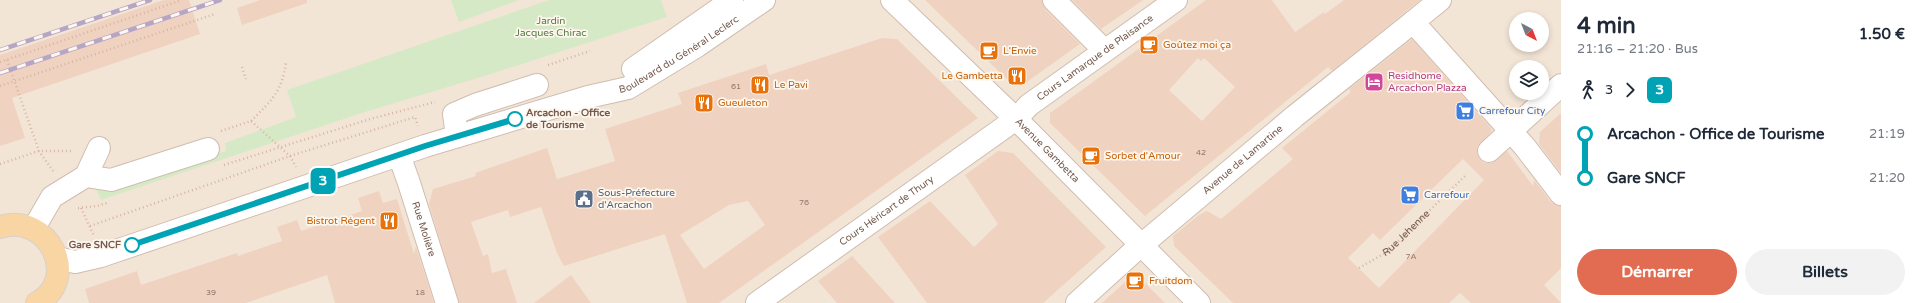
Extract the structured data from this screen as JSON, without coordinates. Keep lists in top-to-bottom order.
{
  "streets": {
    "street": [
      "Boulevard du Général Leclerc",
      "Cours Lamarque de Plaisance",
      "Avenue Gambetta",
      "Avenue de Lamartine",
      "Cours Héricart de Thury",
      "Rue Molière"
    ],
    "path": ["Rue Jehenne"]
  },
  "crossings": [
    ["Boulevard du Général Leclerc", "Rue Molière"],
    ["Cours Lamarque de Plaisance", "Avenue Gambetta"],
    ["Cours Lamarque de Plaisance", "Cours Héricart de Thury"],
    ["Avenue Gambetta", "Avenue de Lamartine"],
    ["Avenue Gambetta", "Cours Héricart de Thury"]
  ],
  "parks": ["Jardin Jacques Chirac"],
  "places": {
    "cafe": [
      "Goûtez moi ça",
      "L'Envie",
      "Sorbet d'Amour",
      "Fruitdom"
    ],
    "restaurant": [
      "Le Gambetta",
      "Le Pavi",
      "Gueuleton",
      "Bistrot Régent"
    ],
    "hotel": ["Residhome Arcachon Plazza"],
    "supermarket": ["Carrefour City", "Carrefour"],
    "other": ["Arcachon - Office de Tourisme", "Gare SNCF"],
    "public building": ["Sous-Préfecture d'Arcachon"]
  },
  "lines": ["bus line 3"],
  "house_numbers": [
    "61",
    "42",
    "76",
    "7A",
    "39",
    "18"
  ],
  "north": "bottom right",
  "page": {
    "on_map": "3",
    "heading": ["4 min", "21:16 – 21:20 · Bus", "1.50 €"],
    "legs": ["3", "3"],
    "list": [
      {
        "name": "Arcachon - Office de Tourisme",
        "value": "21:19"
      },
      {
        "name": "Gare SNCF",
        "value": "21:20"
      }
    ],
    "buttons": ["Démarrer", "Billets"]
  }
}
